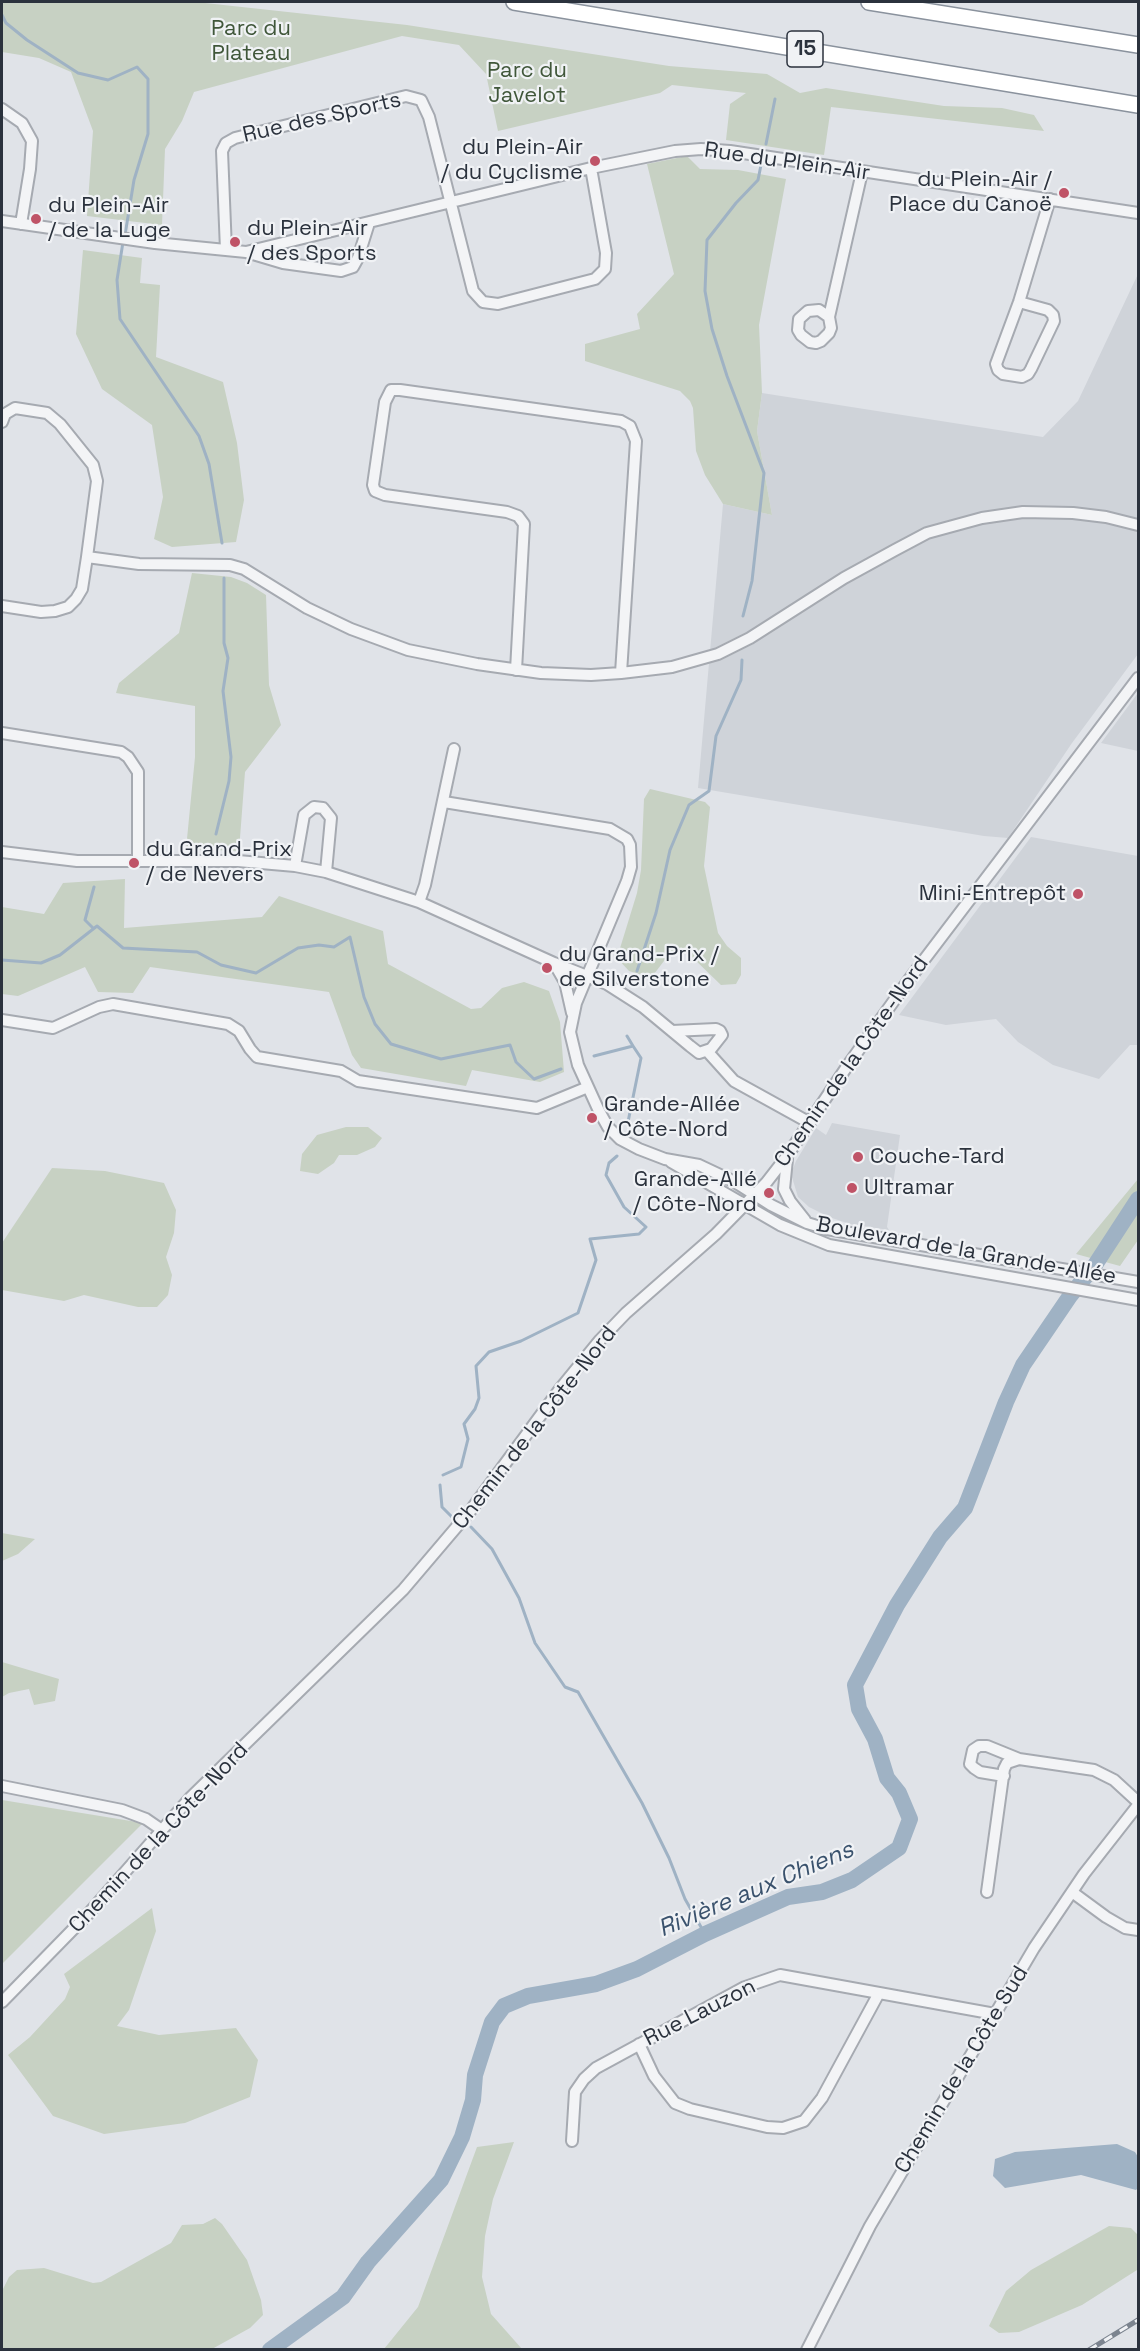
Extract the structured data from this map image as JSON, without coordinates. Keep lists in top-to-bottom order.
{
  "streets": {
    "highway": ["15"],
    "street": [
      "Rue des Sports",
      "Rue du Plein-Air",
      "Chemin de la Côte-Nord",
      "Boulevard de la Grande-Allée",
      "Rue Lauzon",
      "Chemin de la Côte Sud"
    ]
  },
  "crossings": [
    ["Rue des Sports", "Rue du Plein-Air"],
    ["Chemin de la Côte-Nord", "Boulevard de la Grande-Allée"],
    ["Rue Lauzon", "Chemin de la Côte Sud"]
  ],
  "water": ["Rivière aux Chiens"],
  "parks": ["Parc du Plateau", "Parc du Javelot"],
  "places": [
    "du Plein-Air / du Cyclisme",
    "du Plein-Air / Place du Canoë",
    "du Plein-Air / de la Luge",
    "du Plein-Air / des Sports",
    "du Grand-Prix / de Nevers",
    "Mini-Entrepôt",
    "du Grand-Prix / de Silverstone",
    "Grande-Allée / Côte-Nord",
    "Couche-Tard",
    "Ultramar",
    "Grande-Allé / Côte-Nord"
  ]
}
